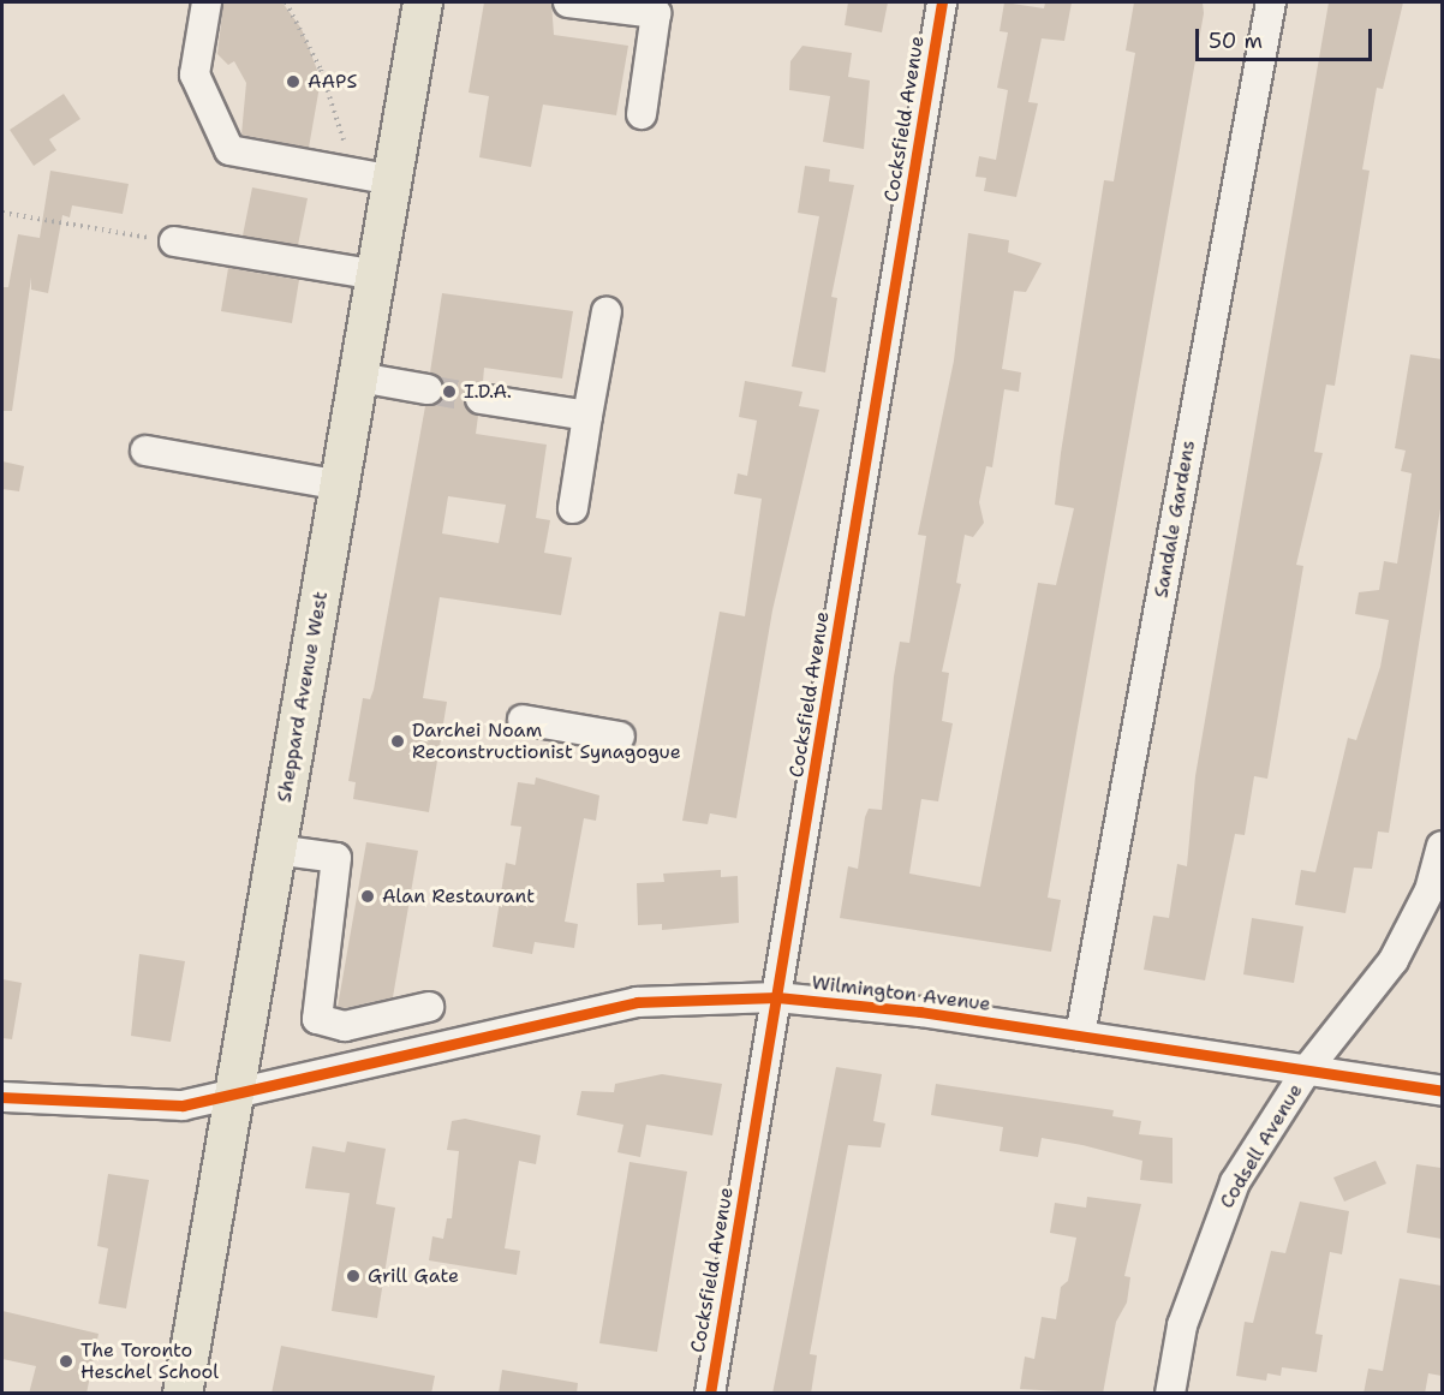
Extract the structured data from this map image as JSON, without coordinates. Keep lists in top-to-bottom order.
{
  "streets": {
    "main road": ["Sheppard Avenue West"],
    "street": [
      "Cocksfield Avenue",
      "Sandale Gardens",
      "Wilmington Avenue",
      "Codsell Avenue"
    ]
  },
  "crossings": [
    ["Cocksfield Avenue", "Wilmington Avenue"],
    ["Sandale Gardens", "Wilmington Avenue"],
    ["Sheppard Avenue West", "Wilmington Avenue"],
    ["Wilmington Avenue", "Codsell Avenue"]
  ],
  "places": [
    "AAPS",
    "I.D.A.",
    "Darchei Noam Reconstructionist Synagogue",
    "Alan Restaurant",
    "Grill Gate",
    "The Toronto Heschel School"
  ],
  "scale_bar": "50 m"
}
